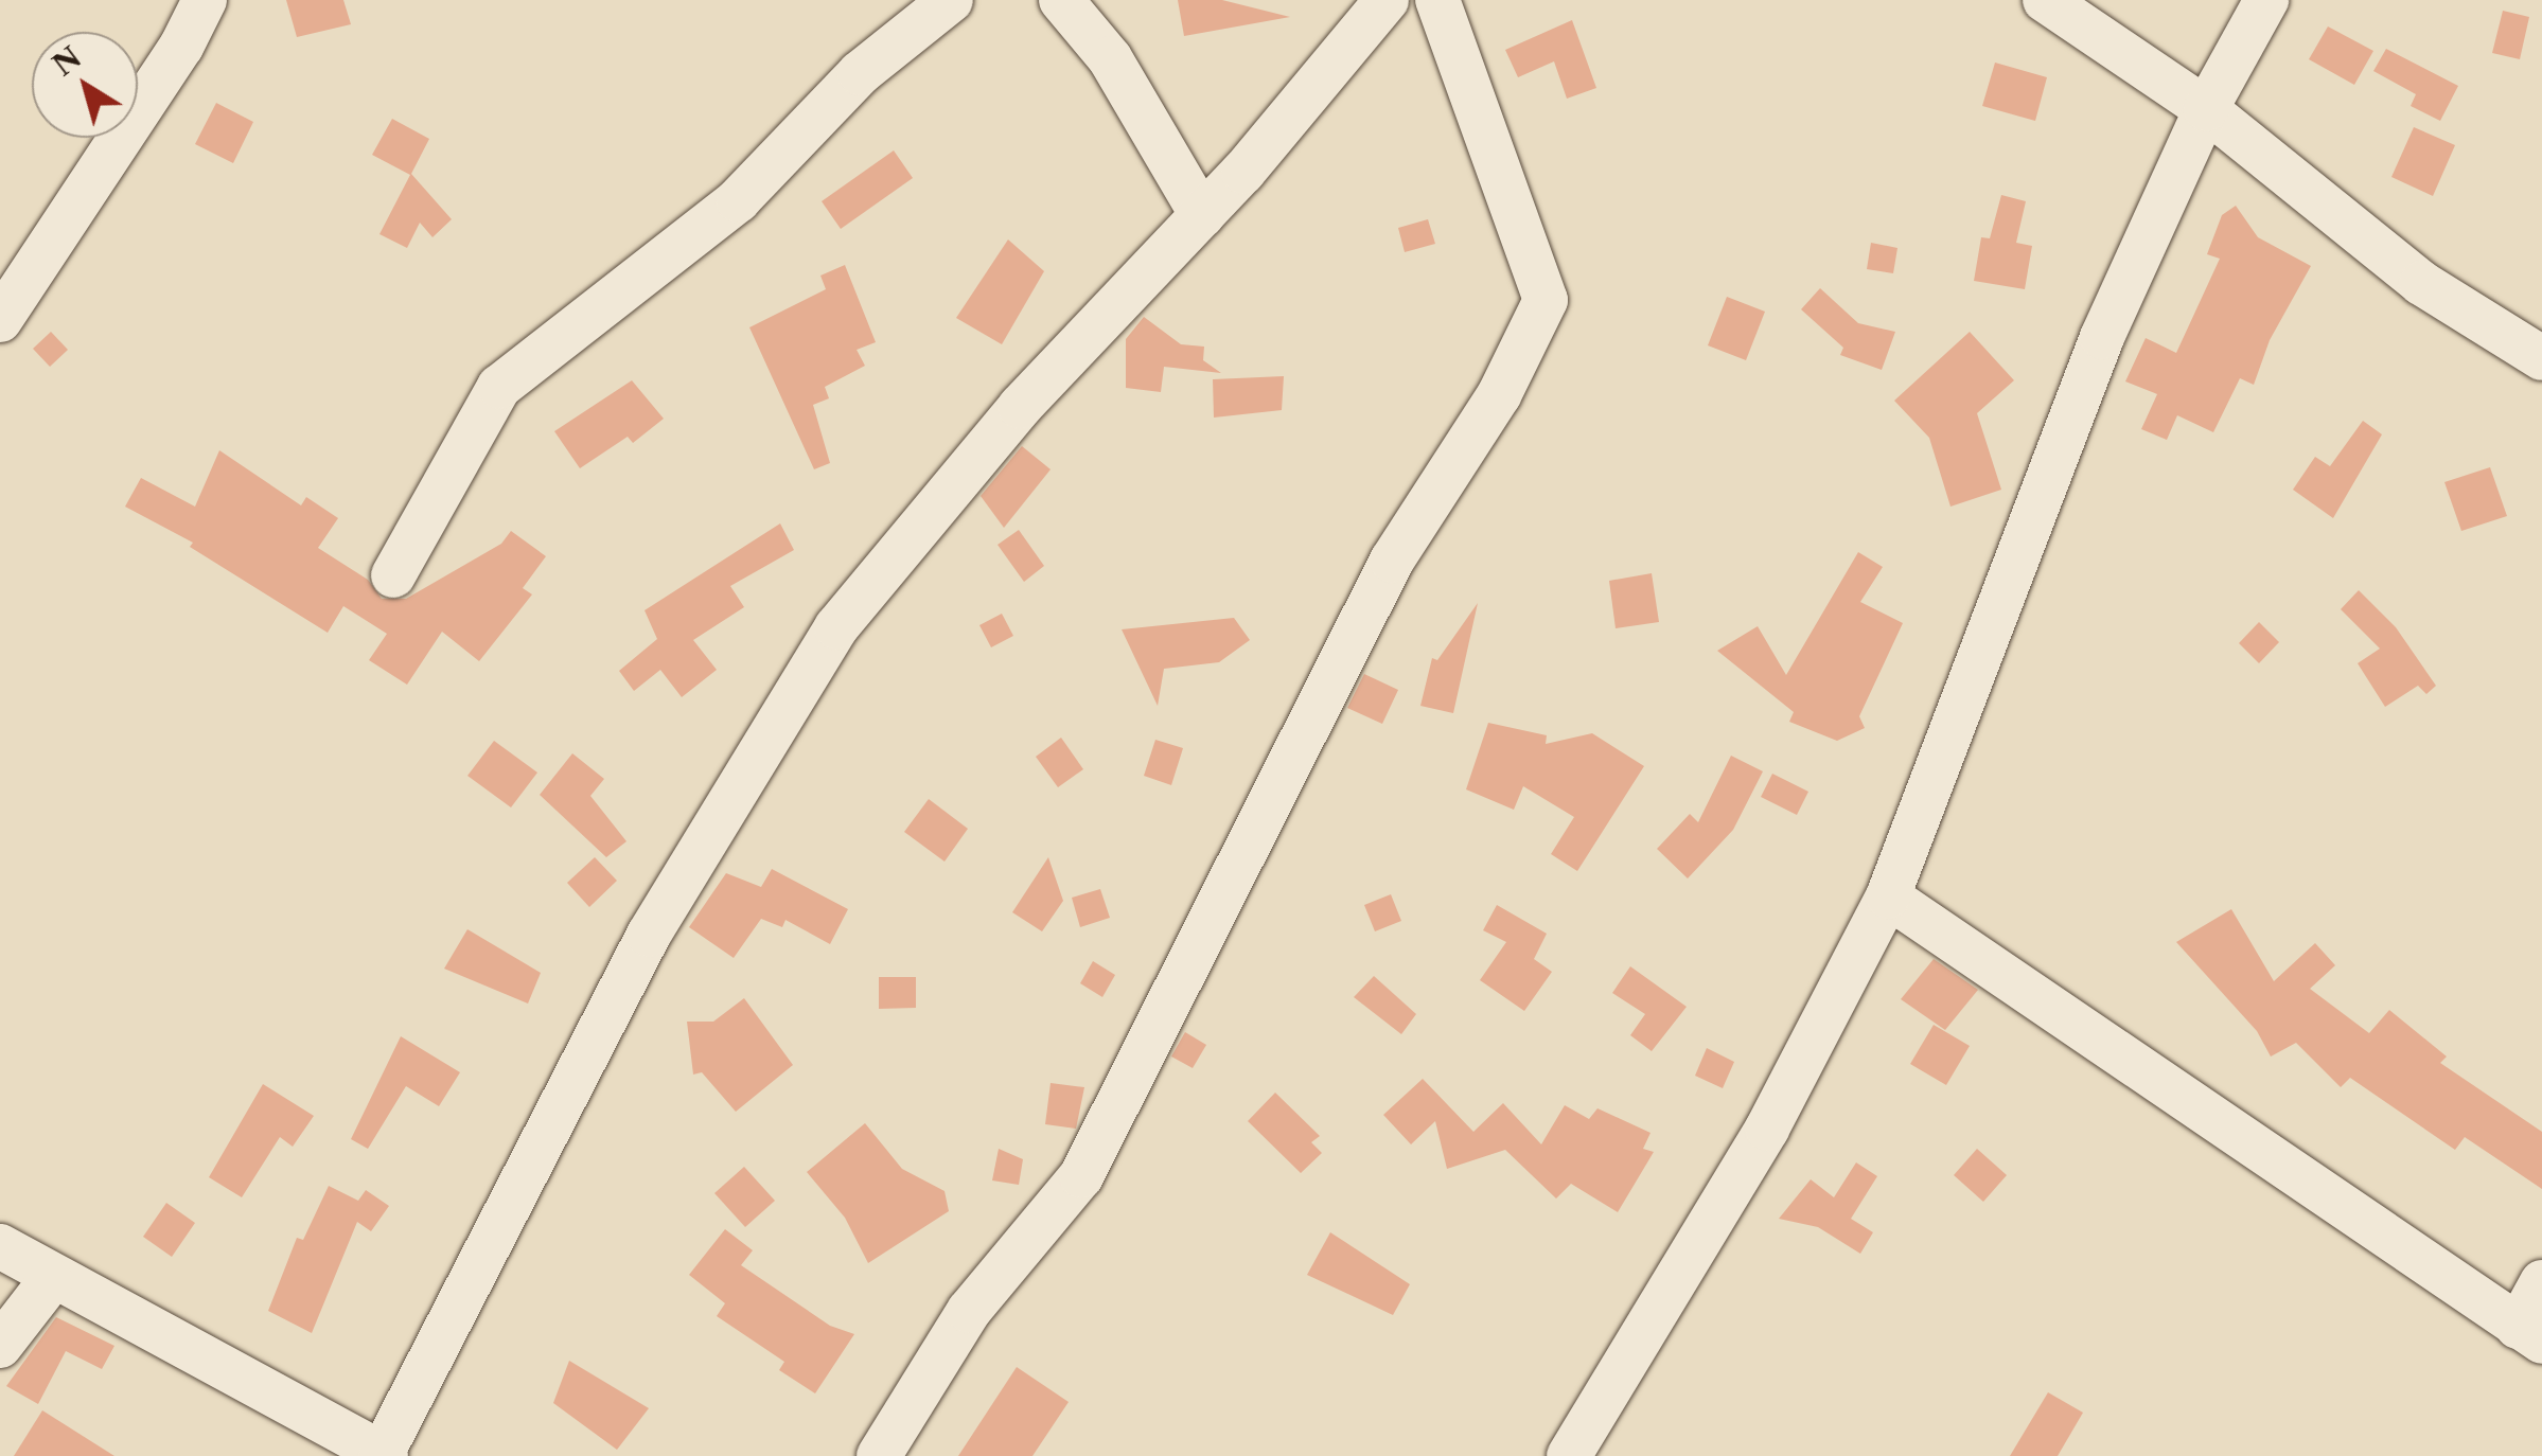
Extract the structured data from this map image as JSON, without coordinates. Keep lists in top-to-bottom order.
{
  "north": "top left"
}
